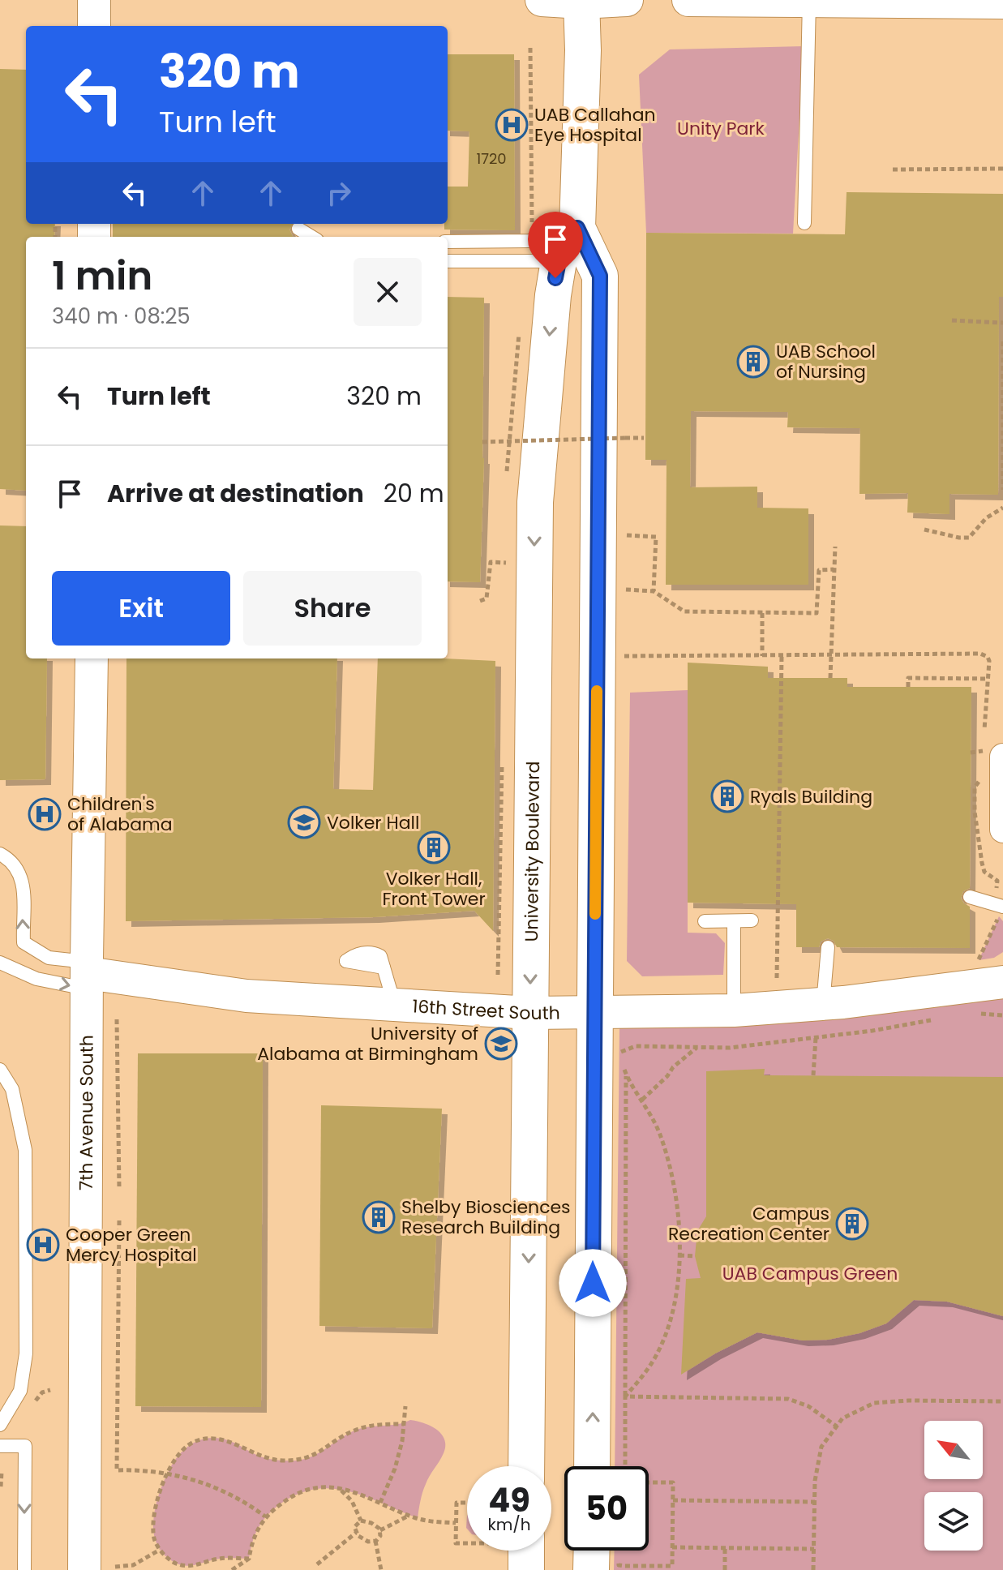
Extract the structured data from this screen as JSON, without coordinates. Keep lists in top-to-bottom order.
{
  "streets": {
    "main road": ["University Boulevard"],
    "street": ["16th Street South", "7th Avenue South"]
  },
  "crossings": [
    ["University Boulevard", "16th Street South"],
    ["16th Street South", "7th Avenue South"]
  ],
  "parks": ["Unity Park", "UAB Campus Green"],
  "places": {
    "hospital": ["UAB Callahan Eye Hospital", "Children's of Alabama", "Cooper Green Mercy Hospital"],
    "building": [
      "UAB School of Nursing",
      "Ryals Building",
      "Volker Hall, Front Tower",
      "Shelby Biosciences Research Building",
      "Campus Recreation Center"
    ],
    "school or university": ["Volker Hall", "University of Alabama at Birmingham"]
  },
  "house_numbers": ["1720"],
  "north": "top left",
  "page": {
    "turn": ["320 m", "Turn left"],
    "heading": ["1 min", "340 m · 08:25"],
    "list": [
      {
        "name": "Turn left",
        "value": "320 m"
      },
      {
        "name": "Arrive at destination",
        "value": "20 m"
      }
    ],
    "buttons": ["Exit", "Share"],
    "speed": "49 km/h",
    "limit": "50"
  }
}
